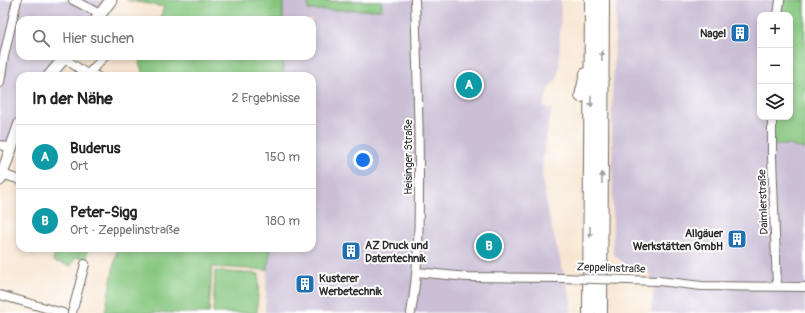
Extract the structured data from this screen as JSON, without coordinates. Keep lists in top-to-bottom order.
{
  "streets": {
    "street": ["Heisinger Straße", "Daimlerstraße", "Zeppelinstraße"]
  },
  "crossings": [
    ["Heisinger Straße", "Zeppelinstraße"],
    ["Daimlerstraße", "Zeppelinstraße"]
  ],
  "places": {
    "building": [
      "Nagel",
      "Allgäuer Werkstätten GmbH",
      "AZ Druck und Datentechnik",
      "Kusterer Werbetechnik"
    ]
  },
  "page": {
    "map_buttons": ["+", "−"],
    "search": "Hier suchen",
    "pins": ["A", "B"],
    "heading": ["In der Nähe", "2 Ergebnisse"],
    "list": [
      {
        "mark": "A",
        "name": "Buderus",
        "note": "Ort",
        "value": "150 m"
      },
      {
        "mark": "B",
        "name": "Peter-Sigg",
        "note": "Ort · Zeppelinstraße",
        "value": "180 m"
      }
    ]
  }
}
